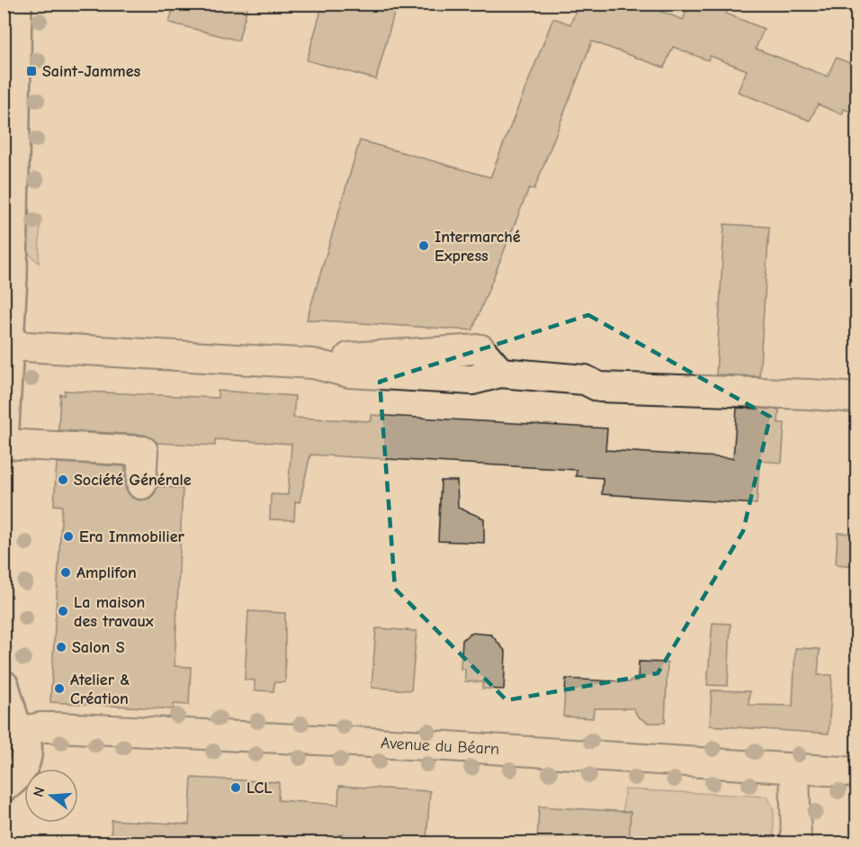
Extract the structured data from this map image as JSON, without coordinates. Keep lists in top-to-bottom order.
{
  "streets": {
    "street": ["Avenue du Béarn"]
  },
  "places": {
    "transit": ["Saint-Jammes"],
    "other": [
      "Intermarché Express",
      "Société Générale",
      "Era Immobilier",
      "Amplifon",
      "La maison des travaux",
      "Salon S",
      "Atelier & Création",
      "LCL"
    ]
  },
  "north": "left"
}
